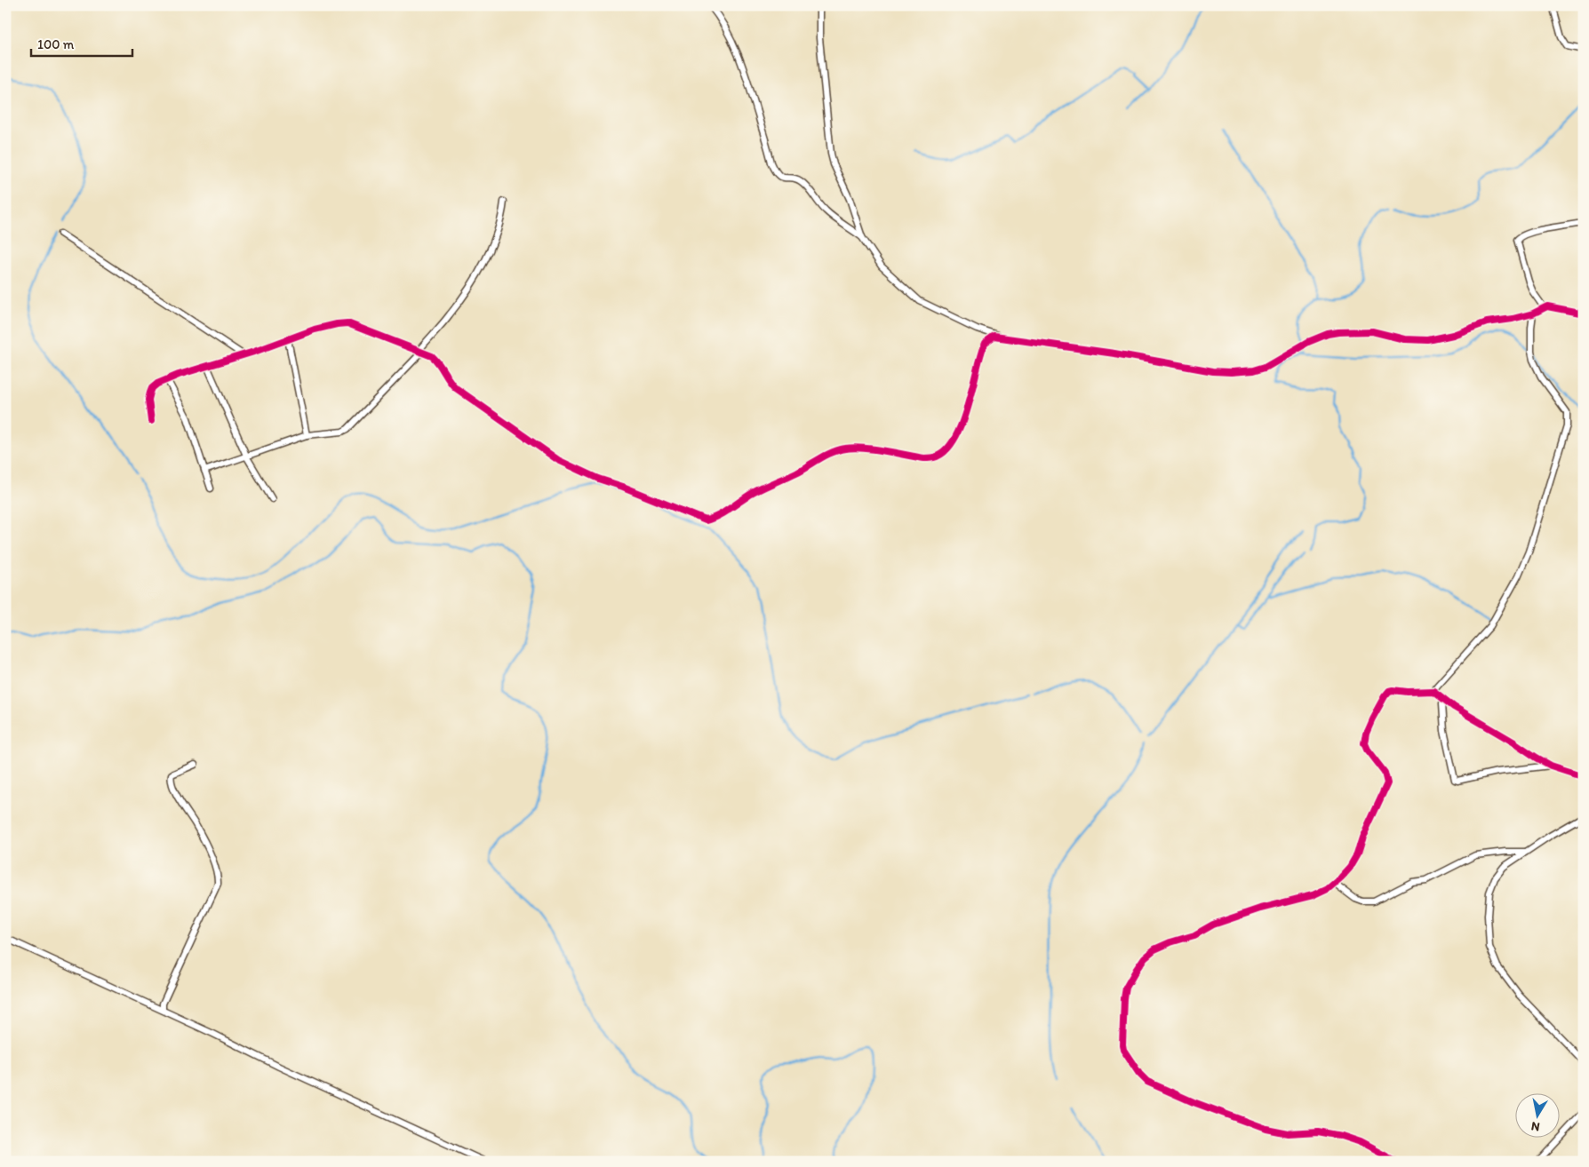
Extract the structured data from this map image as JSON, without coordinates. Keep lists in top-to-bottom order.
{
  "scale_bar": "100 m",
  "north": "bottom"
}
